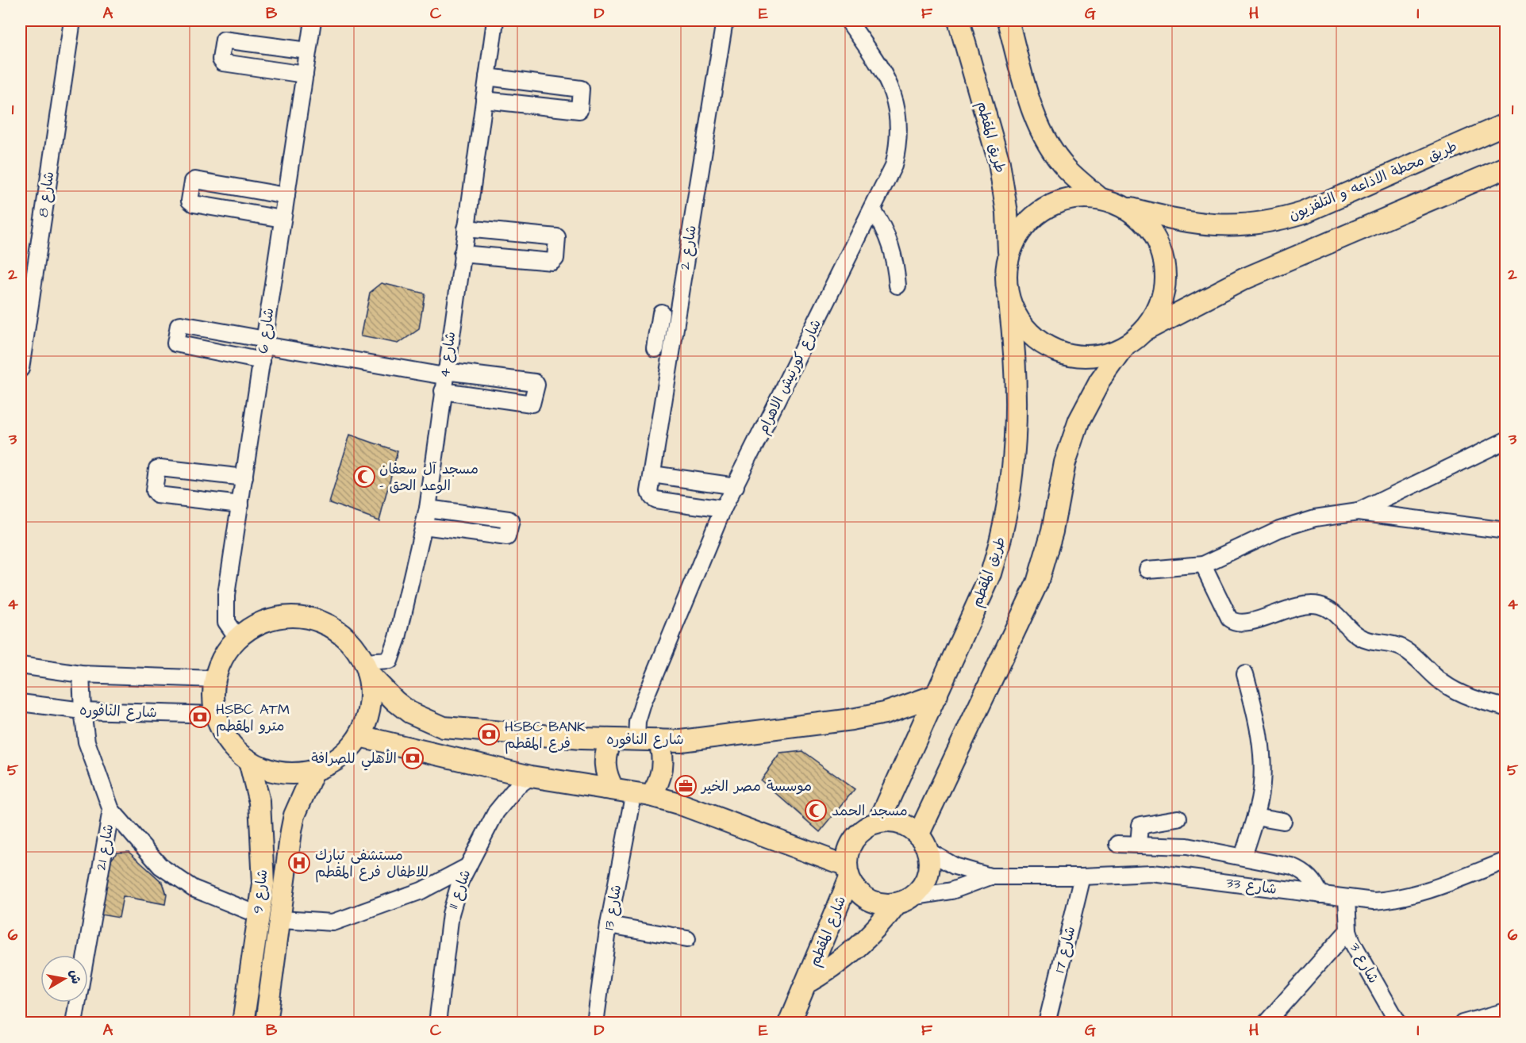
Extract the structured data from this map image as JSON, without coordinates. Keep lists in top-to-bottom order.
{
  "streets": {
    "main road": [
      "طريق المقطم",
      "طريق محطة الاذاعه و التلفزيون",
      "شارع النافوره",
      "شارع 9",
      "شارع المقطم"
    ],
    "street": [
      "شارع 8",
      "شارع 2",
      "شارع 6",
      "شارع 4",
      "شارع كورنيش الاهرام",
      "شارع 21",
      "شارع 33",
      "شارع 11",
      "شارع 13",
      "شارع 17",
      "شارع 3"
    ]
  },
  "crossings": [
    ["طريق المقطم", "طريق محطة الاذاعه و التلفزيون"],
    ["طريق المقطم", "شارع النافوره"],
    ["طريق المقطم", "شارع 33"],
    ["طريق المقطم", "شارع المقطم"],
    ["شارع 2", "شارع كورنيش الاهرام"],
    ["شارع 6", "شارع 4"],
    ["شارع 6", "شارع النافوره"],
    ["شارع 6", "شارع 9"],
    ["شارع 4", "شارع النافوره"],
    ["شارع 4", "شارع 9"],
    ["شارع كورنيش الاهرام", "شارع النافوره"],
    ["شارع كورنيش الاهرام", "شارع 13"],
    ["شارع النافوره", "شارع 21"],
    ["شارع النافوره", "شارع 9"],
    ["شارع النافوره", "شارع 13"],
    ["شارع 33", "شارع المقطم"],
    ["شارع 33", "شارع 17"],
    ["شارع 33", "شارع 3"]
  ],
  "places": {
    "mosque": ["مسجد آل سعفان - الوعد الحق", "مسجد الحمد"],
    "bank": ["HSBC ATM مترو المقطم", "HSBC BANK فرع المقطم", "الأهلي للصرافة"],
    "office": ["موسسة مصر الخير"],
    "hospital": ["مستشفى تبارك للاطفال فرع المقطم"]
  },
  "north": "right",
  "grid": {
    "columns": [
      "A",
      "B",
      "C",
      "D",
      "E",
      "F",
      "G",
      "H",
      "I"
    ],
    "rows": [
      "1",
      "2",
      "3",
      "4",
      "5",
      "6"
    ]
  }
}
